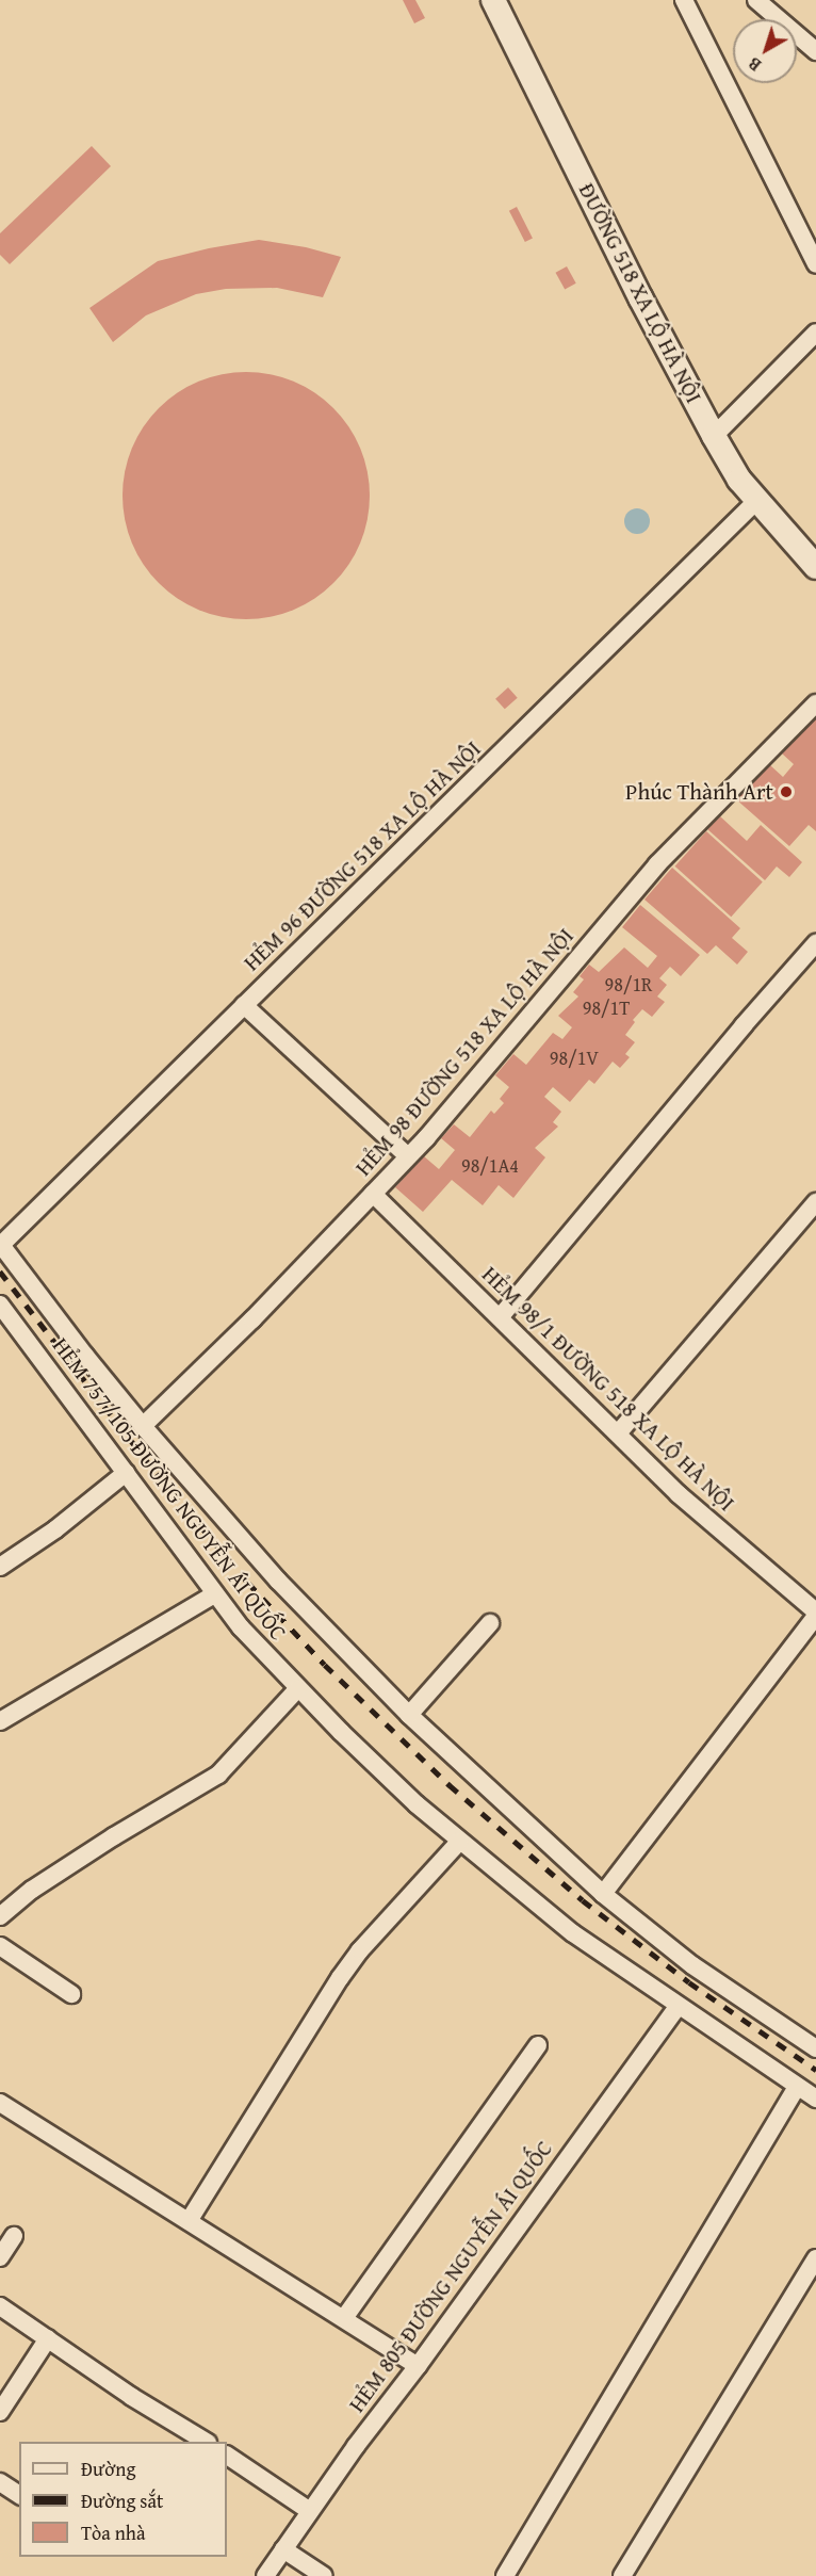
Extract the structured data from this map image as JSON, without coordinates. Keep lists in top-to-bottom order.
{
  "streets": {
    "street": [
      "ĐƯỜNG 518 XA LỘ HÀ NỘI",
      "HẺM 96 ĐƯỜNG 518 XA LỘ HÀ NỘI",
      "HẺM 98 ĐƯỜNG 518 XA LỘ HÀ NỘI",
      "HẺM 98/1 ĐƯỜNG 518 XA LỘ HÀ NỘI",
      "HẺM 757/105 ĐƯỜNG NGUYỄN ÁI QUỐC",
      "HẺM 805 ĐƯỜNG NGUYỄN ÁI QUỐC"
    ]
  },
  "crossings": [
    ["ĐƯỜNG 518 XA LỘ HÀ NỘI", "HẺM 96 ĐƯỜNG 518 XA LỘ HÀ NỘI"],
    ["HẺM 98 ĐƯỜNG 518 XA LỘ HÀ NỘI", "HẺM 98/1 ĐƯỜNG 518 XA LỘ HÀ NỘI"],
    ["HẺM 757/105 ĐƯỜNG NGUYỄN ÁI QUỐC", "HẺM 805 ĐƯỜNG NGUYỄN ÁI QUỐC"]
  ],
  "places": ["Phúc Thành Art"],
  "house_numbers": [
    "98/1R",
    "98/1T",
    "98/1V",
    "98/1A4"
  ],
  "legend": ["Đường", "Đường sắt", "Tòa nhà"],
  "north": "bottom left"
}
